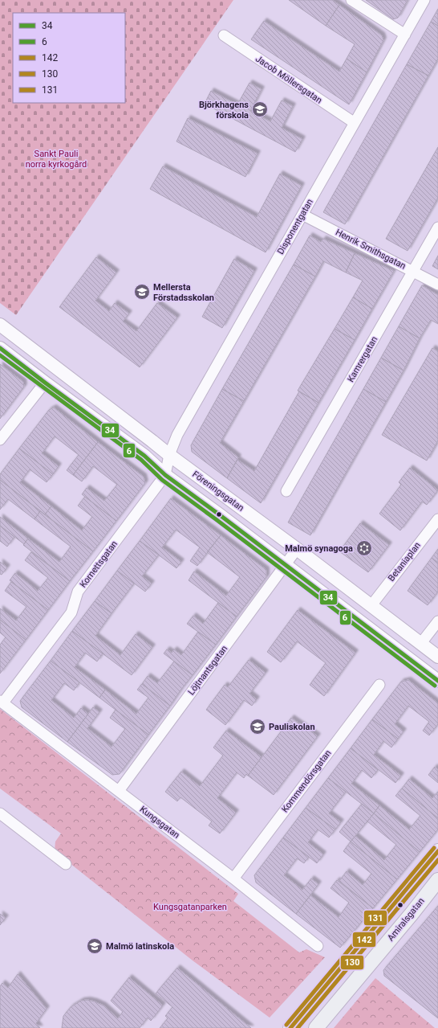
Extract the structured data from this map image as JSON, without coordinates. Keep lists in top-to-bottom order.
{
  "streets": {
    "main road": ["Amiralsgatan"],
    "street": [
      "Jacob Möllersgatan",
      "Disponentgatan",
      "Henrik Smithsgatan",
      "Kamrergatan",
      "Föreningsgatan",
      "Betaniaplan",
      "Kornettsgatan",
      "Löjtnantsgatan",
      "Kommendörsgatan",
      "Kungsgatan"
    ]
  },
  "crossings": [
    ["Jacob Möllersgatan", "Disponentgatan"],
    ["Disponentgatan", "Henrik Smithsgatan"],
    ["Disponentgatan", "Föreningsgatan"],
    ["Disponentgatan", "Kornettsgatan"],
    ["Henrik Smithsgatan", "Kamrergatan"],
    ["Föreningsgatan", "Betaniaplan"],
    ["Föreningsgatan", "Kornettsgatan"],
    ["Föreningsgatan", "Löjtnantsgatan"],
    ["Kornettsgatan", "Kungsgatan"],
    ["Löjtnantsgatan", "Kungsgatan"],
    ["Kommendörsgatan", "Kungsgatan"]
  ],
  "parks": ["Sankt Pauli norra kyrkogård", "Kungsgatanparken"],
  "places": {
    "school or university": [
      "Björkhagens förskola",
      "Mellersta Förstadsskolan",
      "Pauliskolan",
      "Malmö latinskola"
    ],
    "synagogue": ["Malmö synagoga"]
  },
  "lines": [
    "transit line 34",
    "transit line 6",
    "transit line 131",
    "transit line 142",
    "transit line 130"
  ],
  "legend": [
    "34",
    "6",
    "142",
    "130",
    "131"
  ]
}
